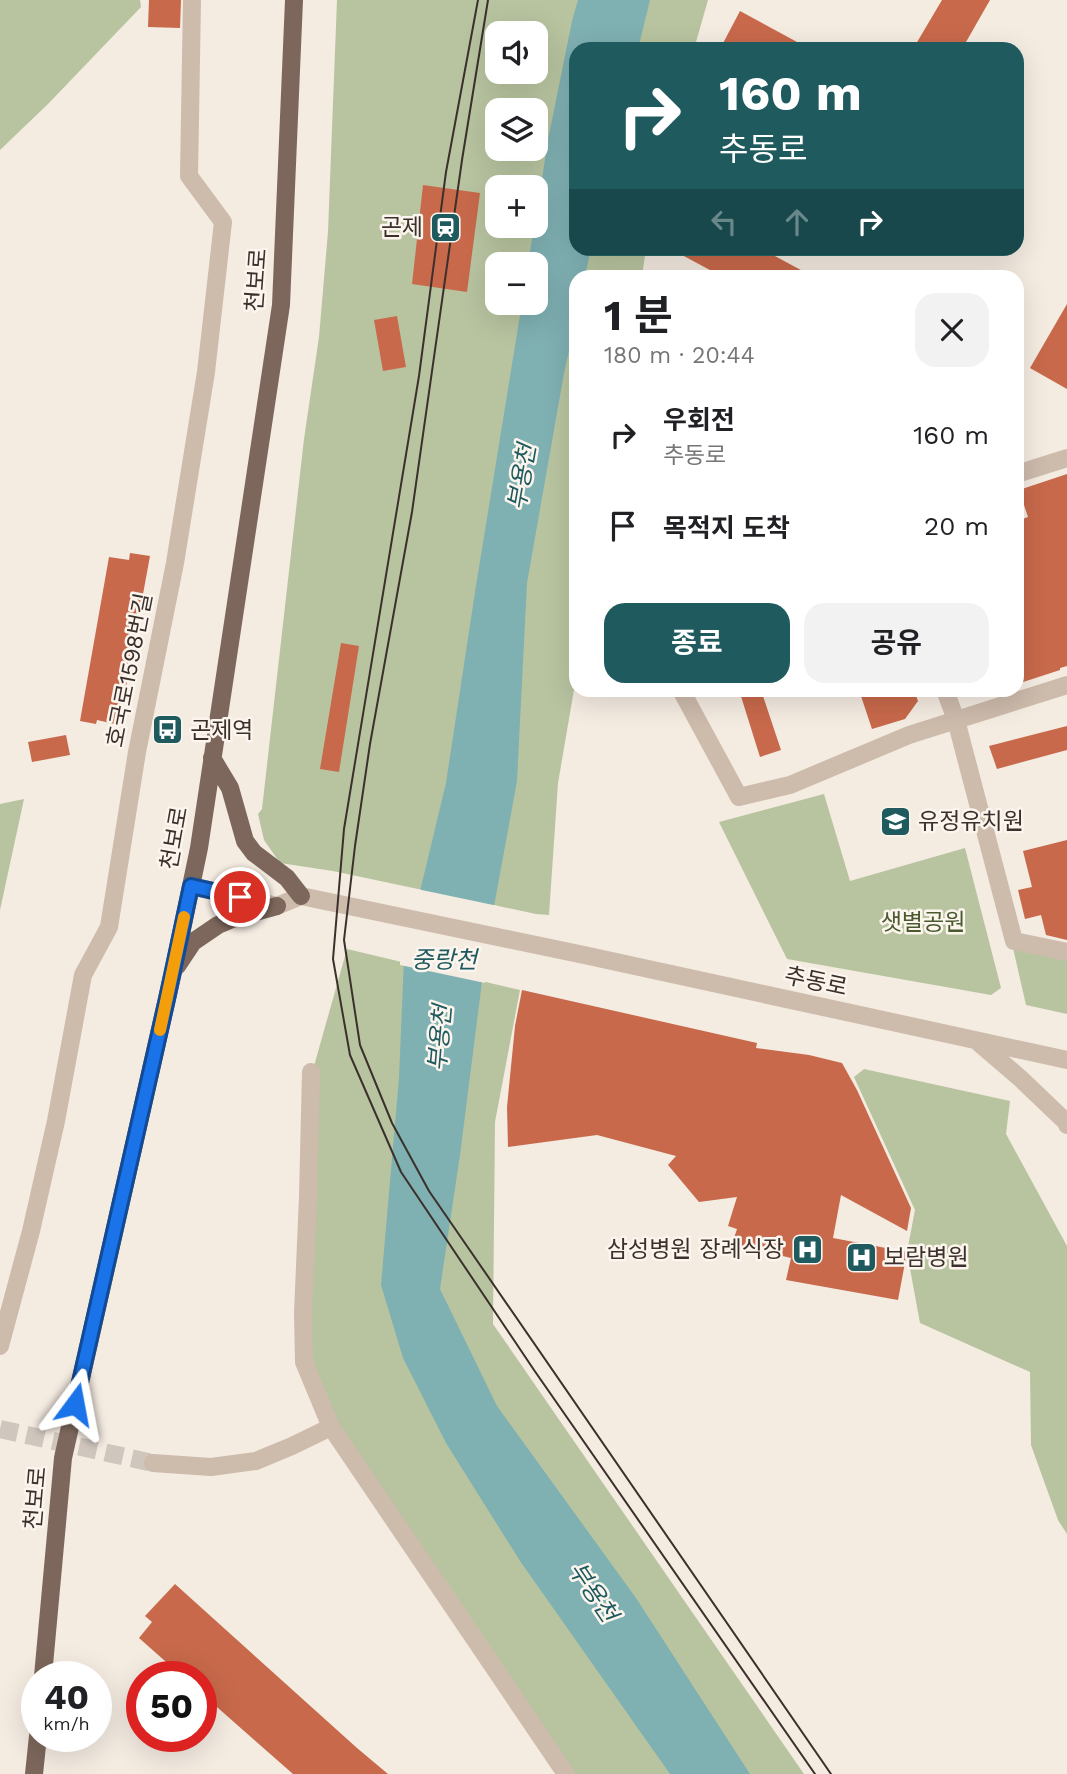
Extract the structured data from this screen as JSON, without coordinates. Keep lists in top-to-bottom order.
{
  "streets": {
    "main road": ["천보로"],
    "street": ["호국로1598번길", "추동로"]
  },
  "water": ["부용천", "중랑천"],
  "parks": ["샛별공원"],
  "places": {
    "station": ["곤제"],
    "bus stop": ["곤제역"],
    "school or university": ["유정유치원"],
    "hospital": ["삼성병원 장례식장", "보람병원"]
  },
  "page": {
    "map_buttons": ["+", "−"],
    "turn": ["160 m", "추동로"],
    "heading": ["1 분", "180 m · 20:44"],
    "list": [
      {
        "name": "우회전",
        "note": "추동로",
        "value": "160 m"
      },
      {
        "name": "목적지 도착",
        "value": "20 m"
      }
    ],
    "buttons": ["종료", "공유"],
    "speed": "40 km/h",
    "limit": "50"
  }
}
